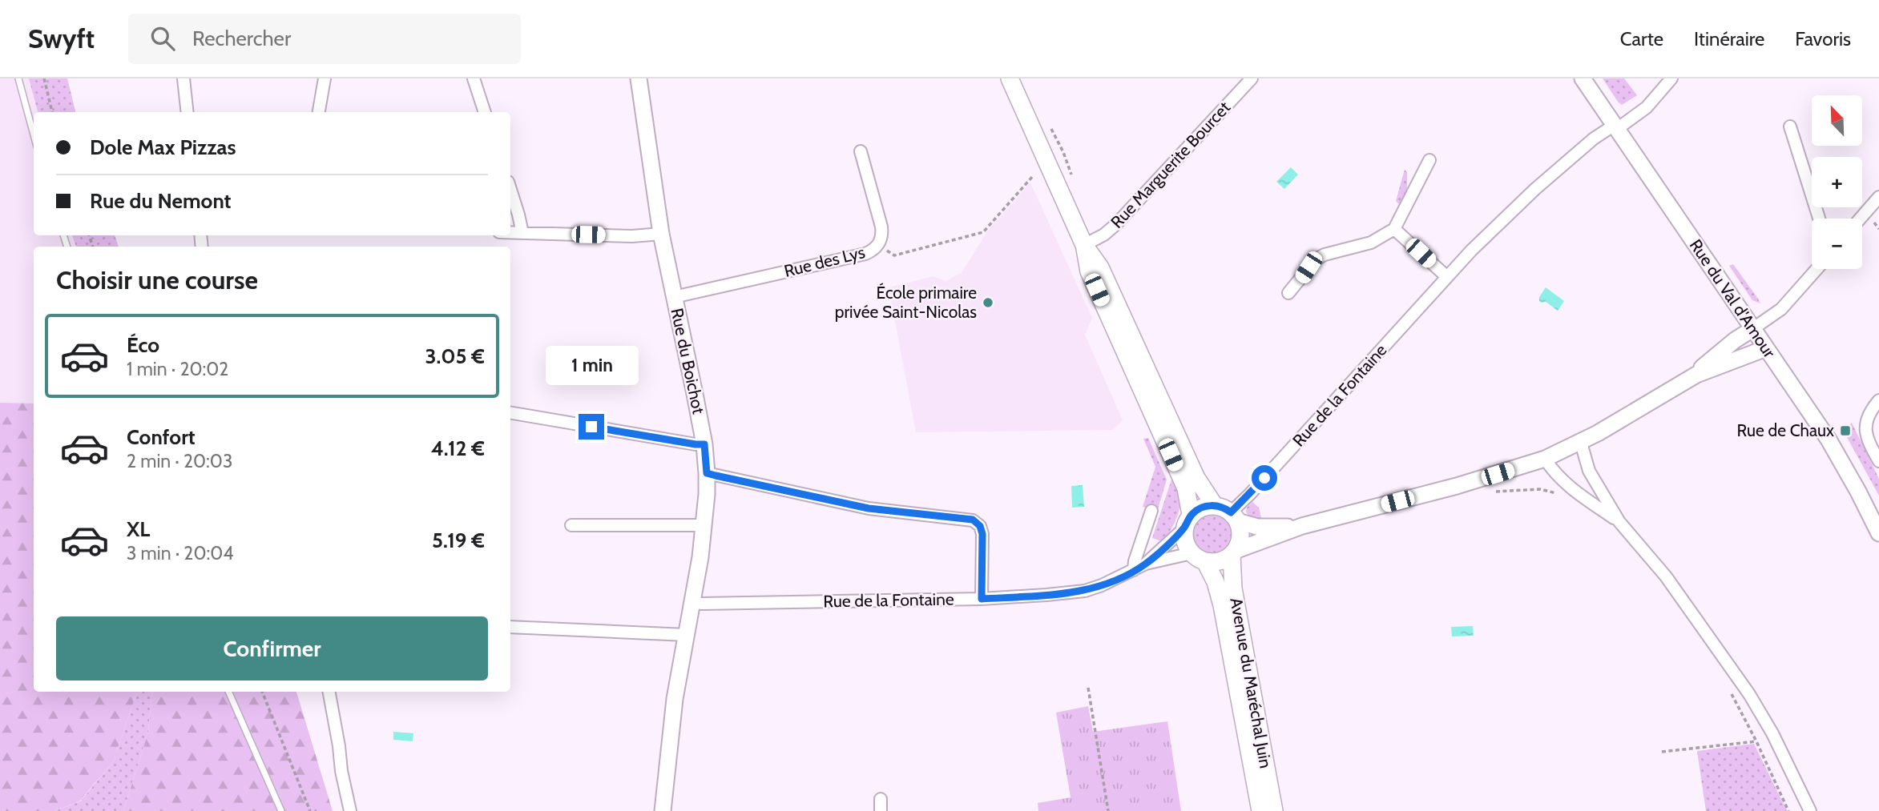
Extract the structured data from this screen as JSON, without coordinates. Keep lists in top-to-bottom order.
{
  "streets": {
    "main road": ["Avenue du Maréchal Juin"],
    "street": [
      "Rue Marguerite Bourcet",
      "Rue des Lys",
      "Rue du Val d'Amour",
      "Rue du Boichot",
      "Rue de la Fontaine"
    ]
  },
  "crossings": [
    ["Rue des Lys", "Rue du Boichot"],
    ["Rue du Val d'Amour", "Rue de la Fontaine"],
    ["Rue du Boichot", "Rue de la Fontaine"],
    ["Rue de la Fontaine", "Avenue du Maréchal Juin"]
  ],
  "places": {
    "other": ["École primaire privée Saint-Nicolas"],
    "transit": ["Rue de Chaux"]
  },
  "north": "top left",
  "page": {
    "header": "Swyft",
    "search": "Rechercher",
    "nav": ["Carte", "Itinéraire", "Favoris"],
    "map_buttons": ["+", "−"],
    "banner": ["Dole Max Pizzas", "Rue du Nemont"],
    "heading": "Choisir une course",
    "list": [
      {
        "name": "Éco",
        "note": "1 min · 20:02",
        "value": "3.05 €"
      },
      {
        "name": "Confort",
        "note": "2 min · 20:03",
        "value": "4.12 €"
      },
      {
        "name": "XL",
        "note": "3 min · 20:04",
        "value": "5.19 €"
      }
    ],
    "bubble": "1 min",
    "buttons": "Confirmer"
  }
}
